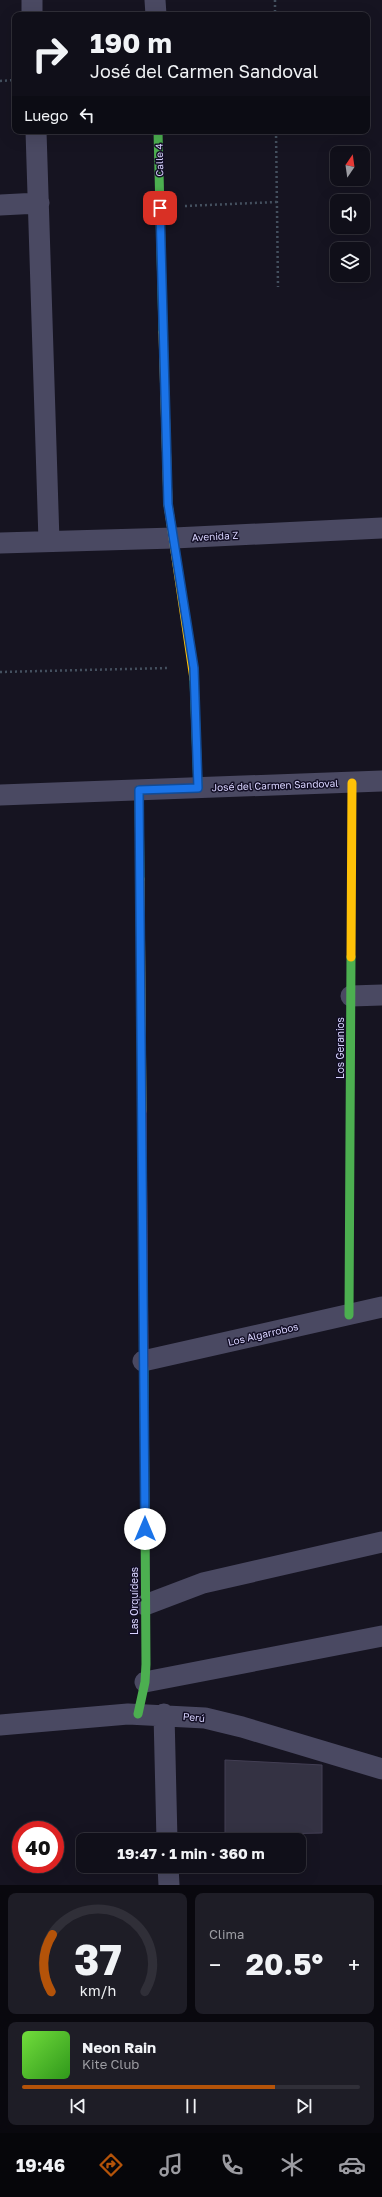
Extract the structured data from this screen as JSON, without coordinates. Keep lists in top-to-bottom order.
{
  "streets": {
    "street": [
      "Calle 4",
      "Avenida Z",
      "José del Carmen Sandoval",
      "Los Geranios",
      "Los Algarrobos",
      "Las Orquídeas",
      "Perú"
    ]
  },
  "crossings": [
    ["Calle 4", "Avenida Z"],
    ["Calle 4", "José del Carmen Sandoval"],
    ["José del Carmen Sandoval", "Los Geranios"],
    ["José del Carmen Sandoval", "Las Orquídeas"],
    ["Los Geranios", "Los Algarrobos"],
    ["Los Algarrobos", "Las Orquídeas"],
    ["Las Orquídeas", "Perú"]
  ],
  "north": "top",
  "page": {
    "turn": ["190 m", "José del Carmen Sandoval"],
    "then": "Luego",
    "limit": "40",
    "trip": "19:47 · 1 min · 360 m",
    "tile": "Clima",
    "heat": ["−", "20.5°", "+"],
    "song": ["Neon Rain", "Kite Club"],
    "tabs": "19:46",
    "gauge": ["37", "km/h"]
  }
}
